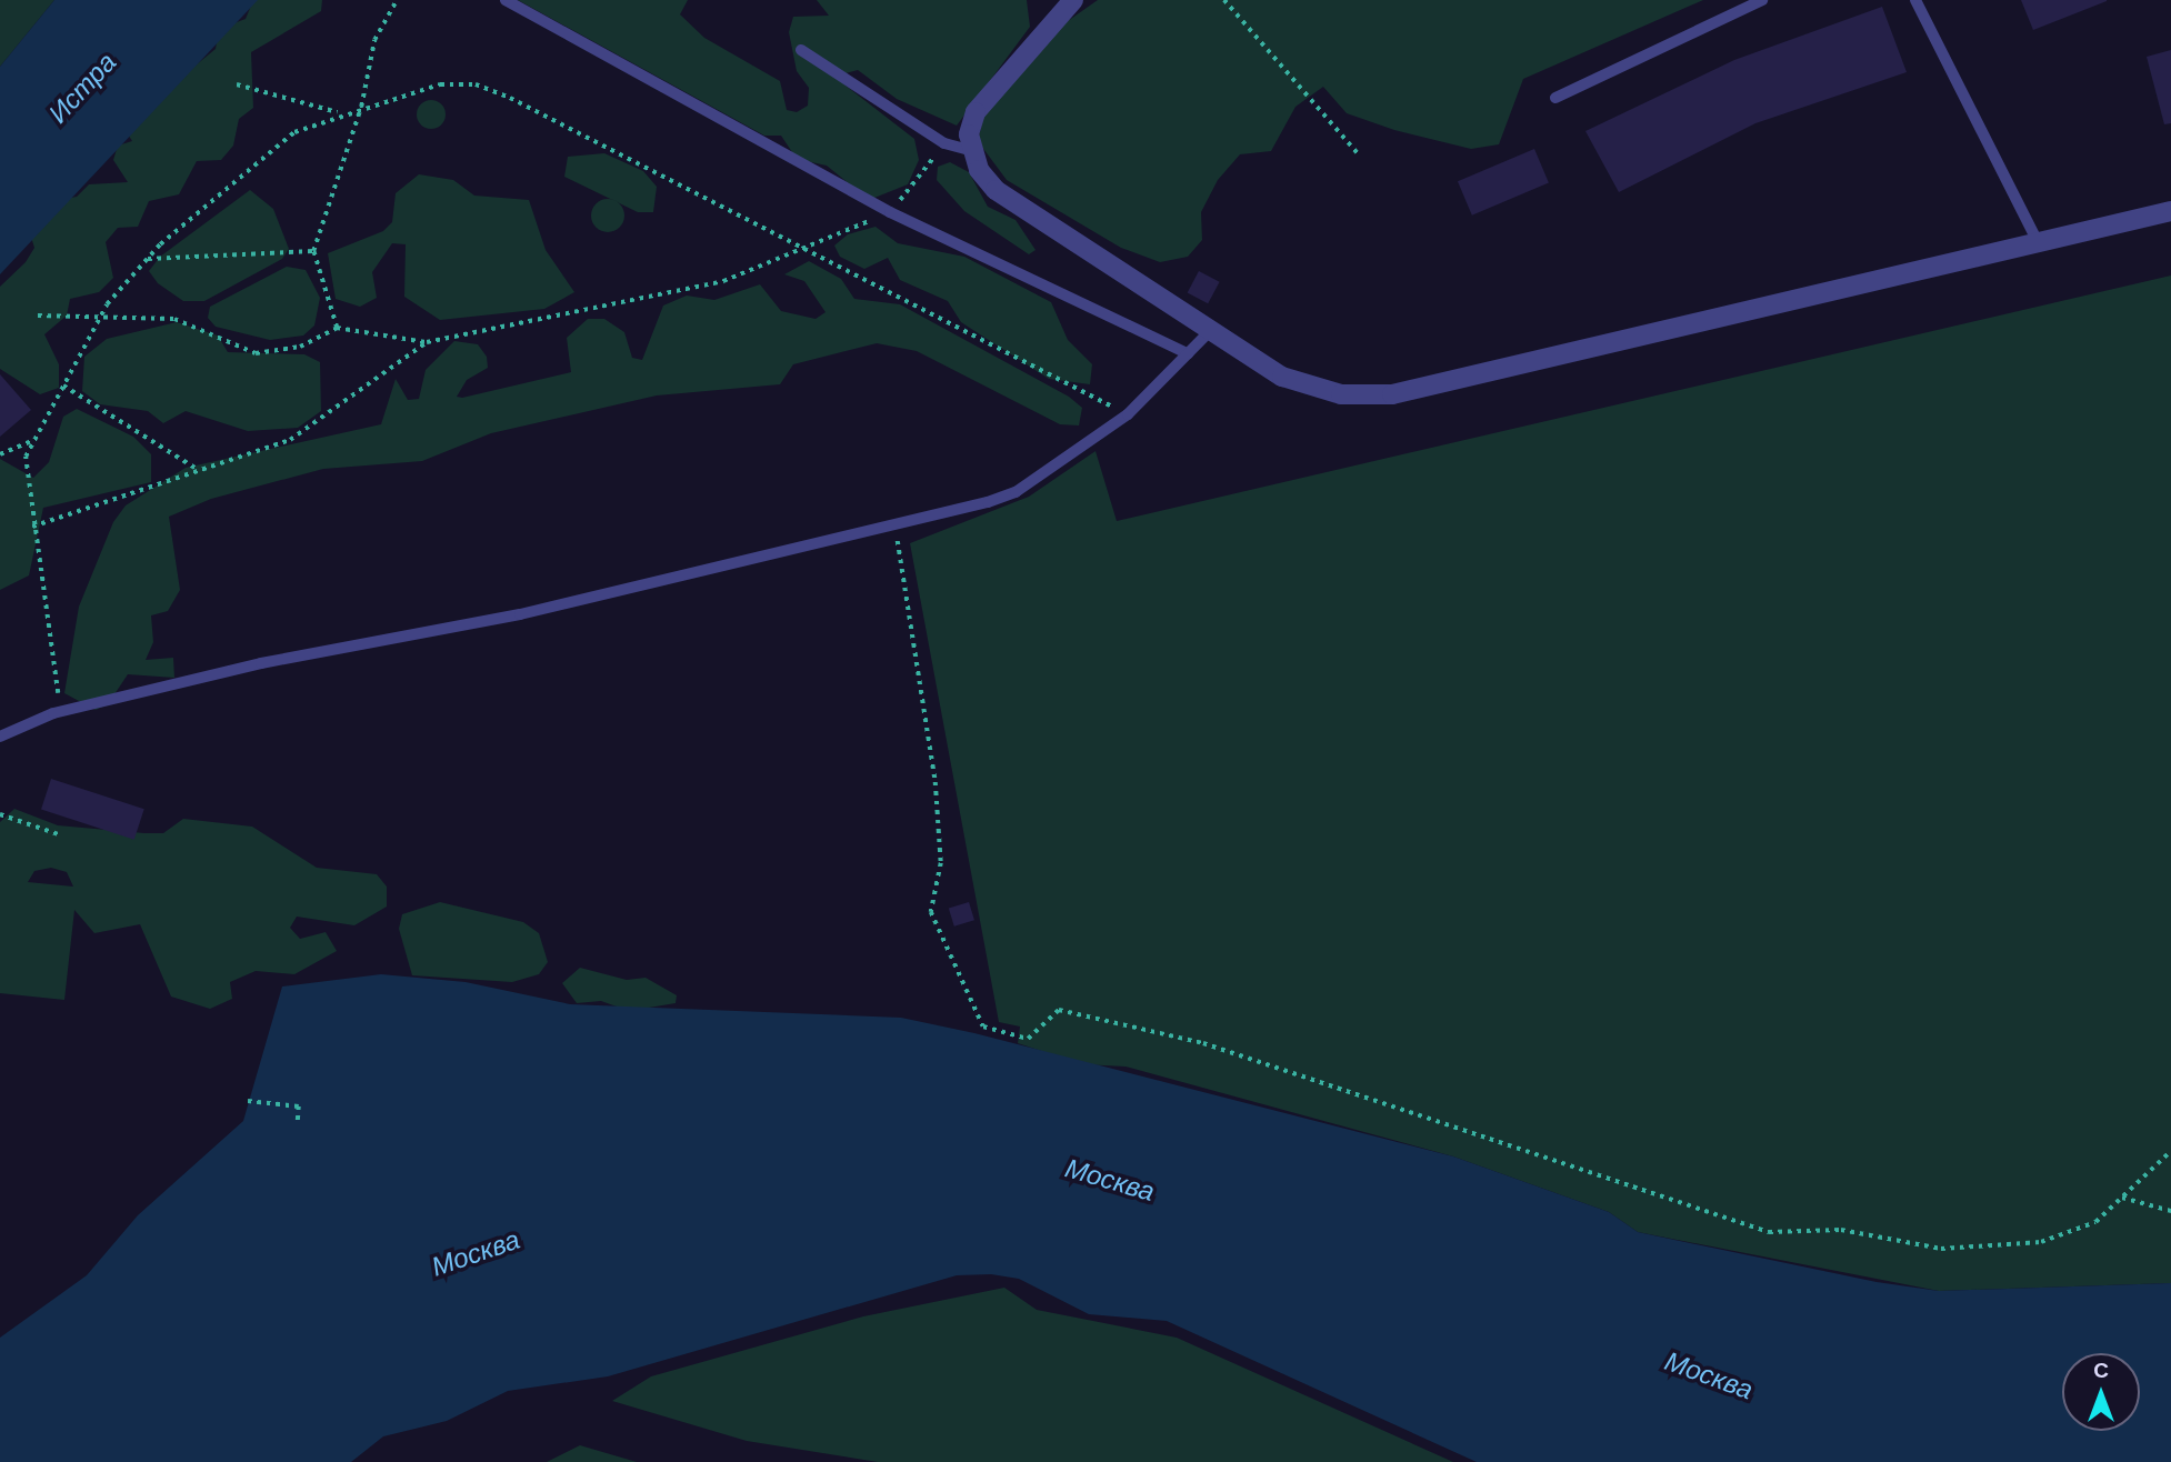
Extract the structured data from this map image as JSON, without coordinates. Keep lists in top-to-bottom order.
{
  "water": ["Истра", "Москва"],
  "north": "top"
}
